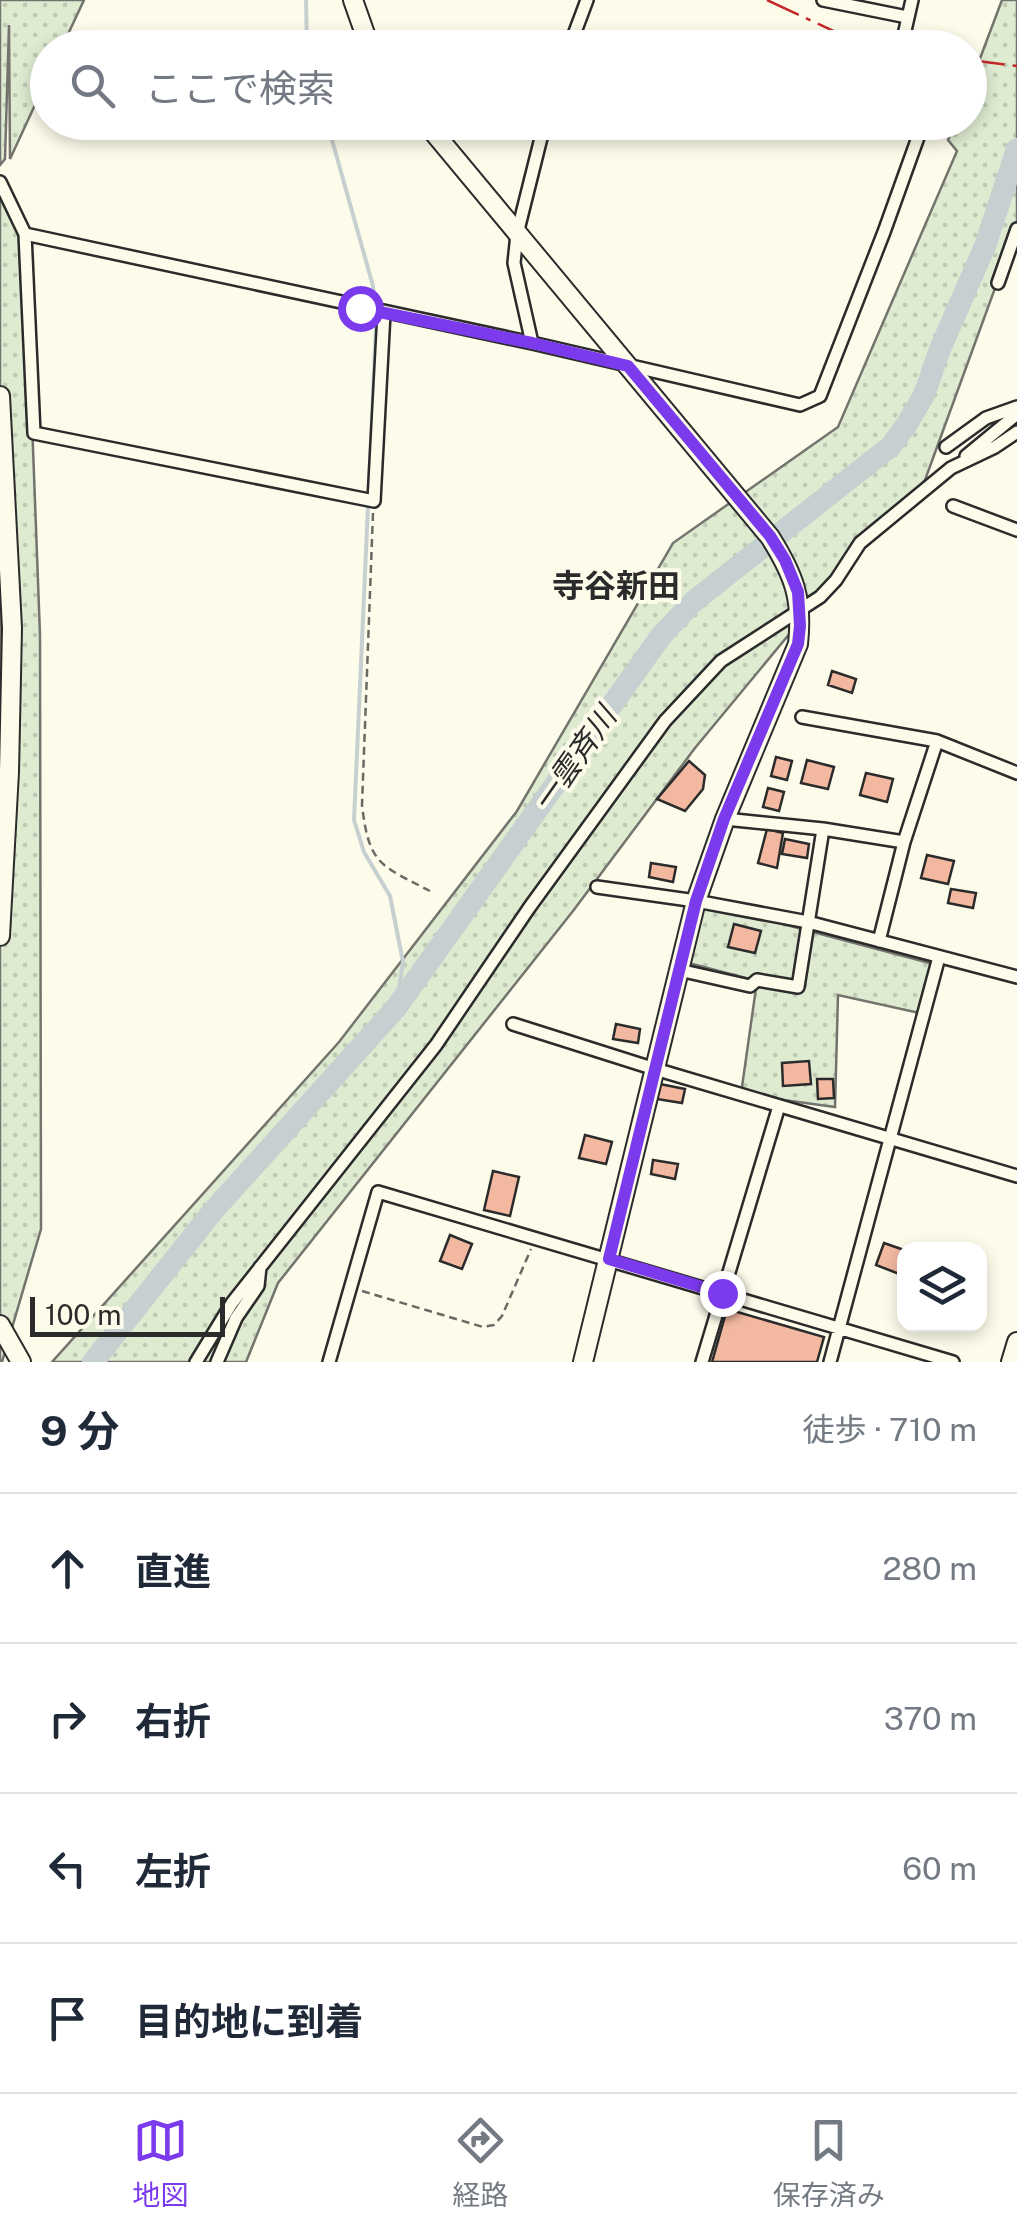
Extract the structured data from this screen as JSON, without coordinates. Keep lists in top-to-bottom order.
{
  "districts": ["寺谷新田"],
  "water": ["一雲斉川"],
  "scale_bar": "100 m",
  "page": {
    "search": "ここで検索",
    "scale": "100 m",
    "heading": ["9 分", "徒歩 · 710 m"],
    "list": [
      ["直進", "280 m"],
      ["右折", "370 m"],
      ["左折", "60 m"],
      "目的地に到着"
    ],
    "nav": ["地図", "経路", "保存済み"]
  }
}
